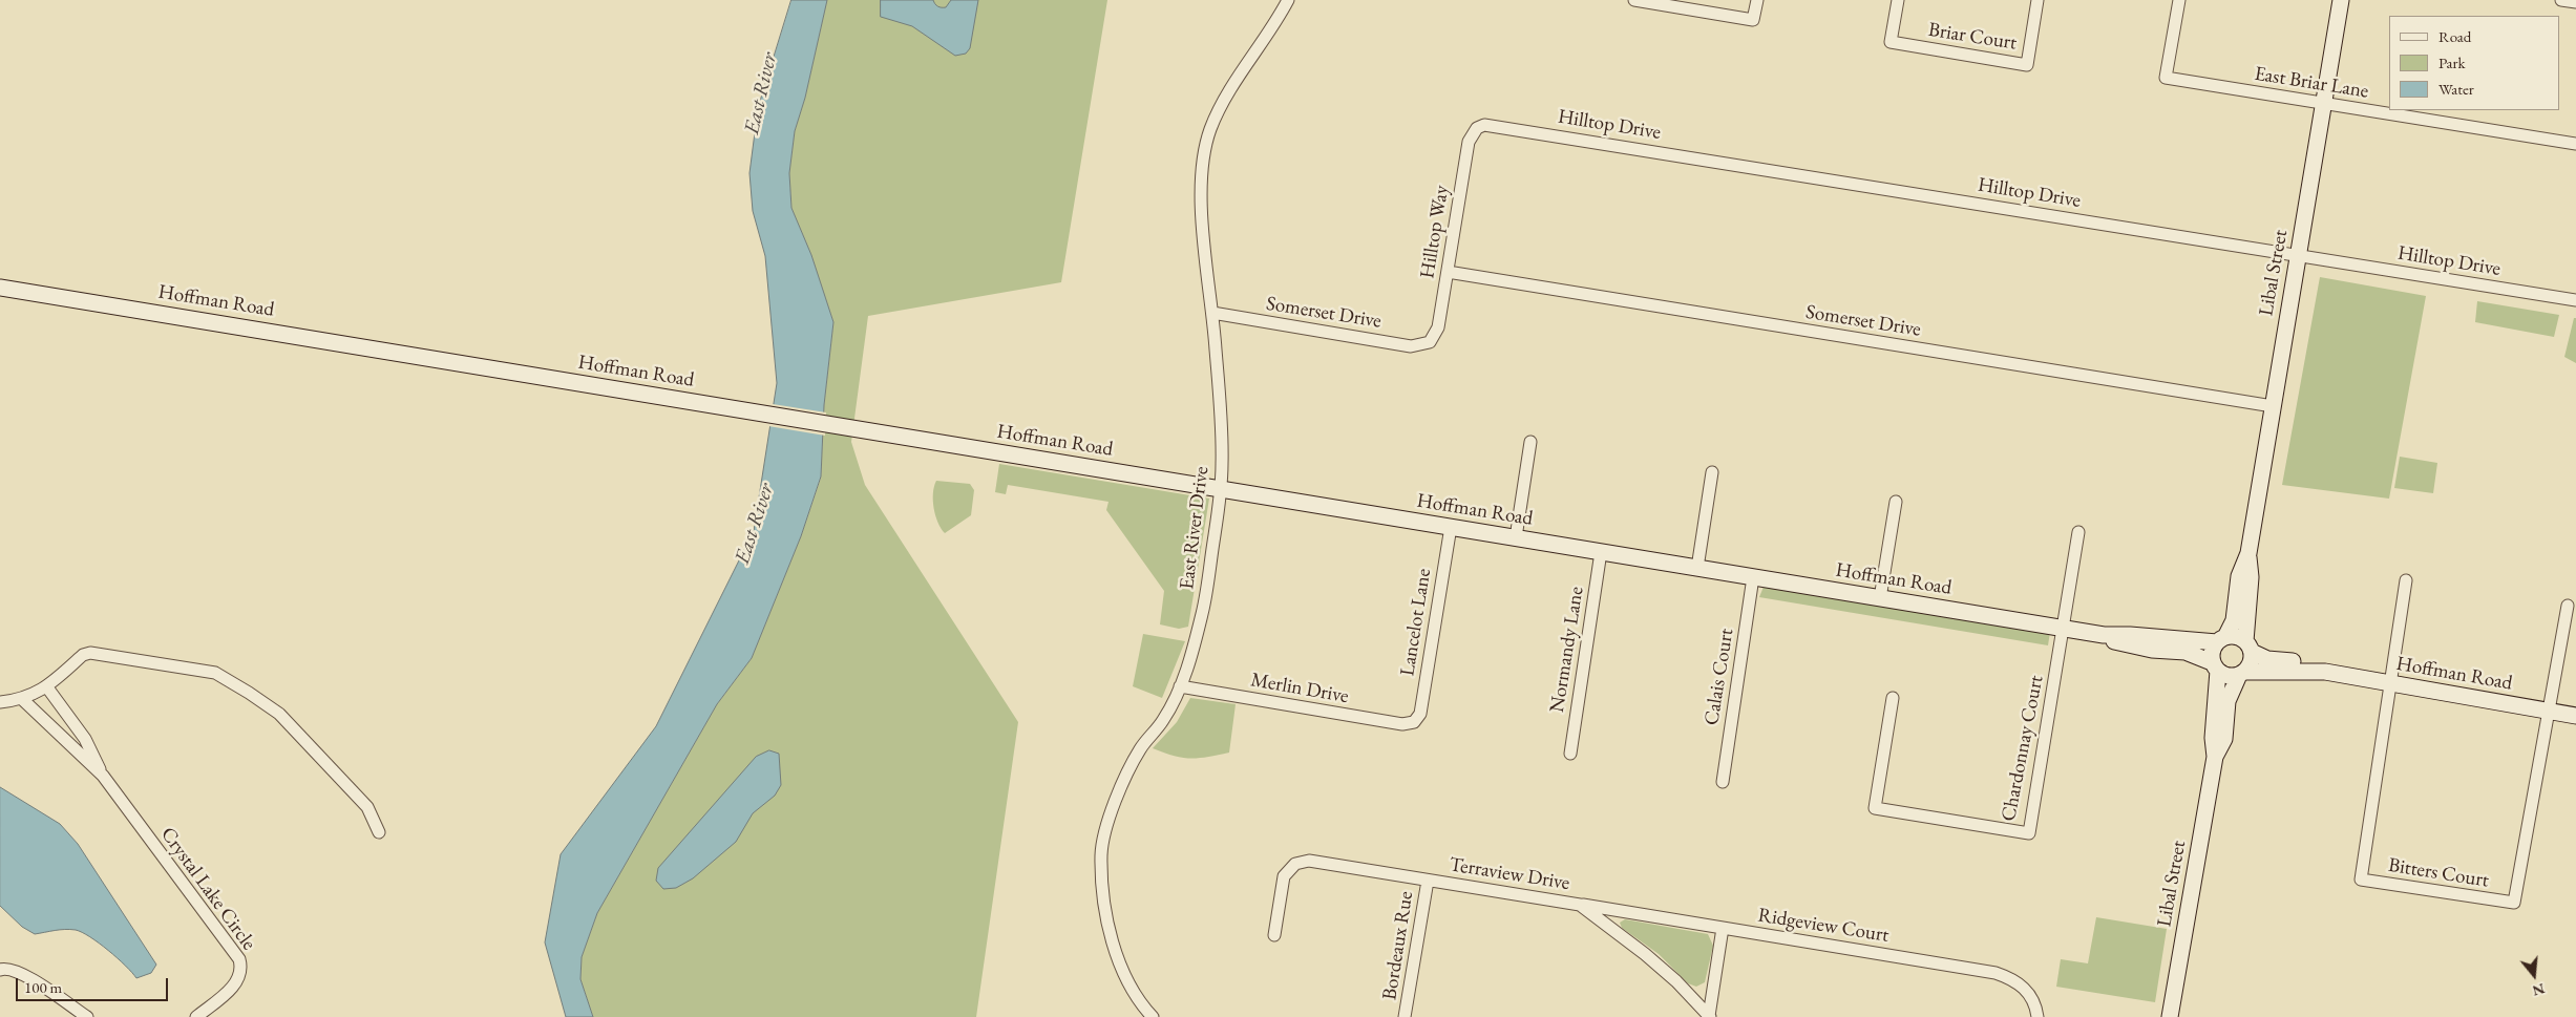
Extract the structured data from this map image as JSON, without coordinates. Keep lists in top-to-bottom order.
{
  "streets": {
    "street": [
      "Briar Court",
      "East Briar Lane",
      "Hilltop Drive",
      "Hilltop Way",
      "Libal Street",
      "Hoffman Road",
      "Somerset Drive",
      "East River Drive",
      "Lancelot Lane",
      "Normandy Lane",
      "Calais Court",
      "Merlin Drive",
      "Chardonnay Court",
      "Bitters Court",
      "Terraview Drive",
      "Crystal Lake Circle",
      "Ridgeview Court",
      "Bordeaux Rue"
    ]
  },
  "crossings": [
    ["East Briar Lane", "Libal Street"],
    ["Hilltop Drive", "Hilltop Way"],
    ["Hilltop Drive", "Libal Street"],
    ["Hilltop Way", "Somerset Drive"],
    ["Libal Street", "Hoffman Road"],
    ["Libal Street", "Somerset Drive"],
    ["Hoffman Road", "East River Drive"],
    ["Hoffman Road", "Lancelot Lane"],
    ["Hoffman Road", "Normandy Lane"],
    ["Hoffman Road", "Calais Court"],
    ["Hoffman Road", "Chardonnay Court"],
    ["Hoffman Road", "Bitters Court"],
    ["Somerset Drive", "East River Drive"],
    ["East River Drive", "Merlin Drive"],
    ["Lancelot Lane", "Merlin Drive"],
    ["Terraview Drive", "Ridgeview Court"],
    ["Terraview Drive", "Bordeaux Rue"]
  ],
  "water": ["East River"],
  "legend": ["Road", "Park", "Water"],
  "scale_bar": "100 m",
  "north": "bottom"
}
